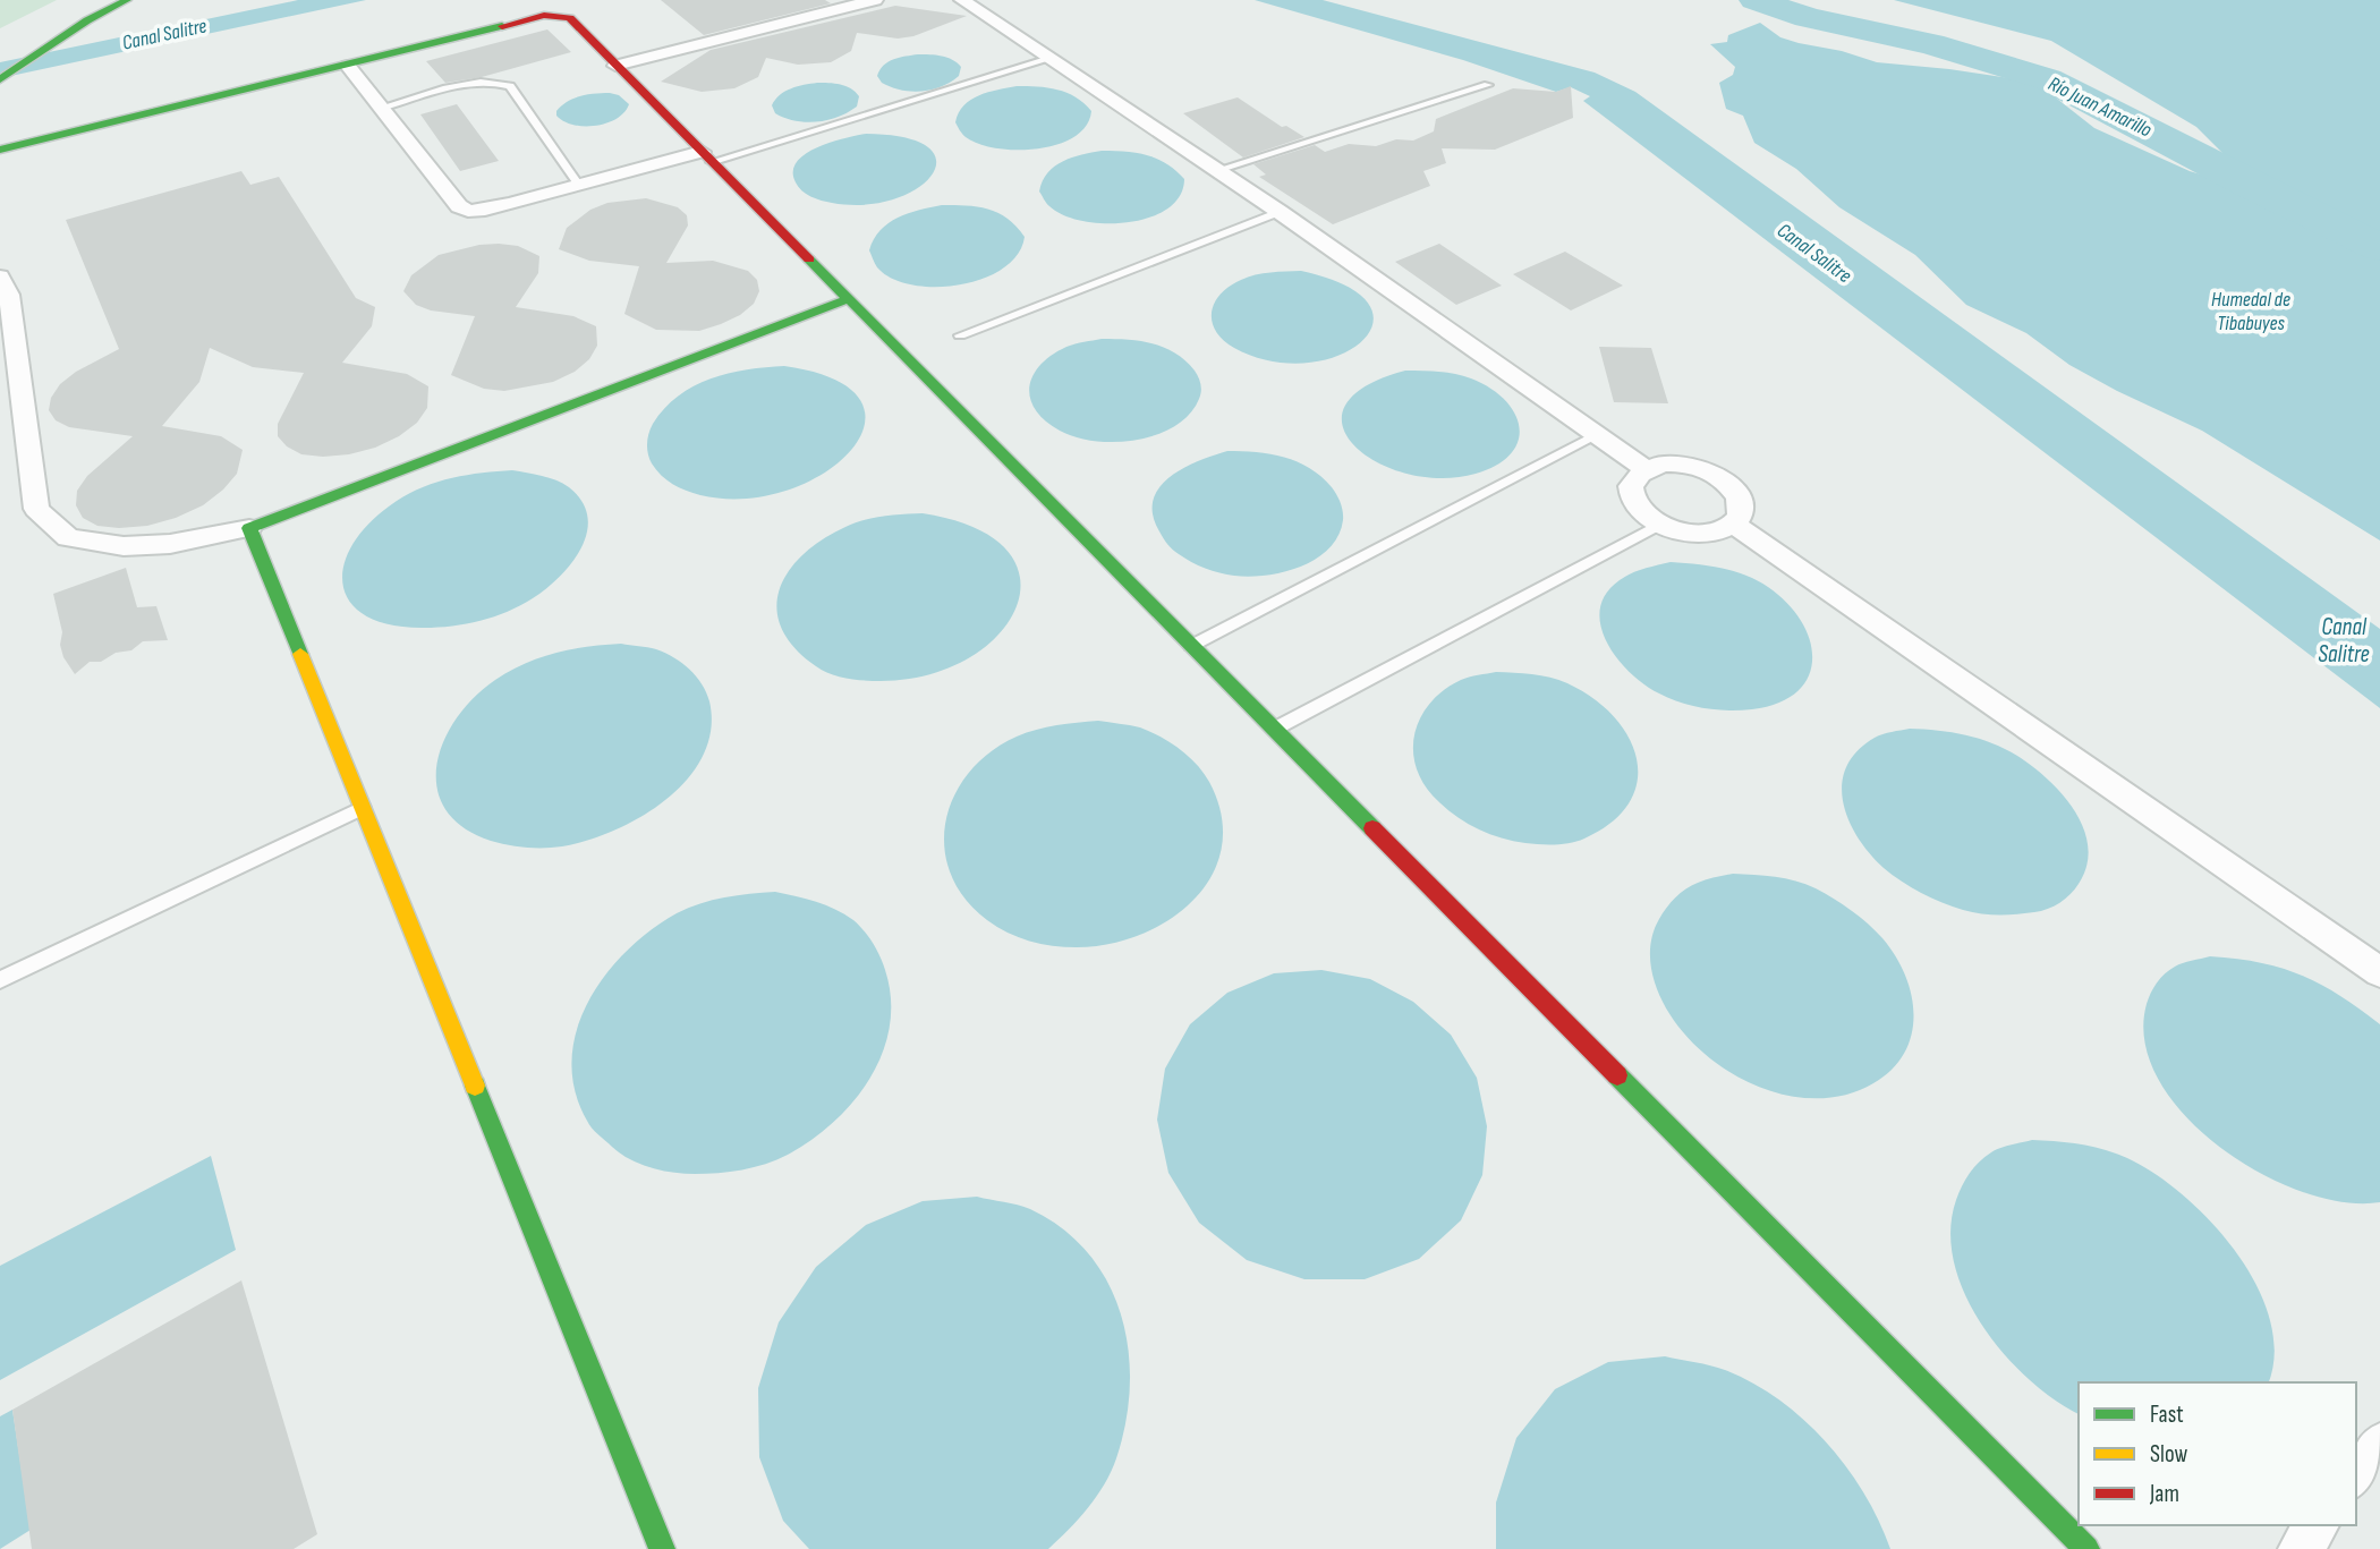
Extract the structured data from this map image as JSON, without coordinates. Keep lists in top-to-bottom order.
{
  "water": ["Canal Salitre", "Río Juan Amarillo", "Humedal de Tibabuyes"],
  "legend": ["Fast", "Slow", "Jam"]
}
